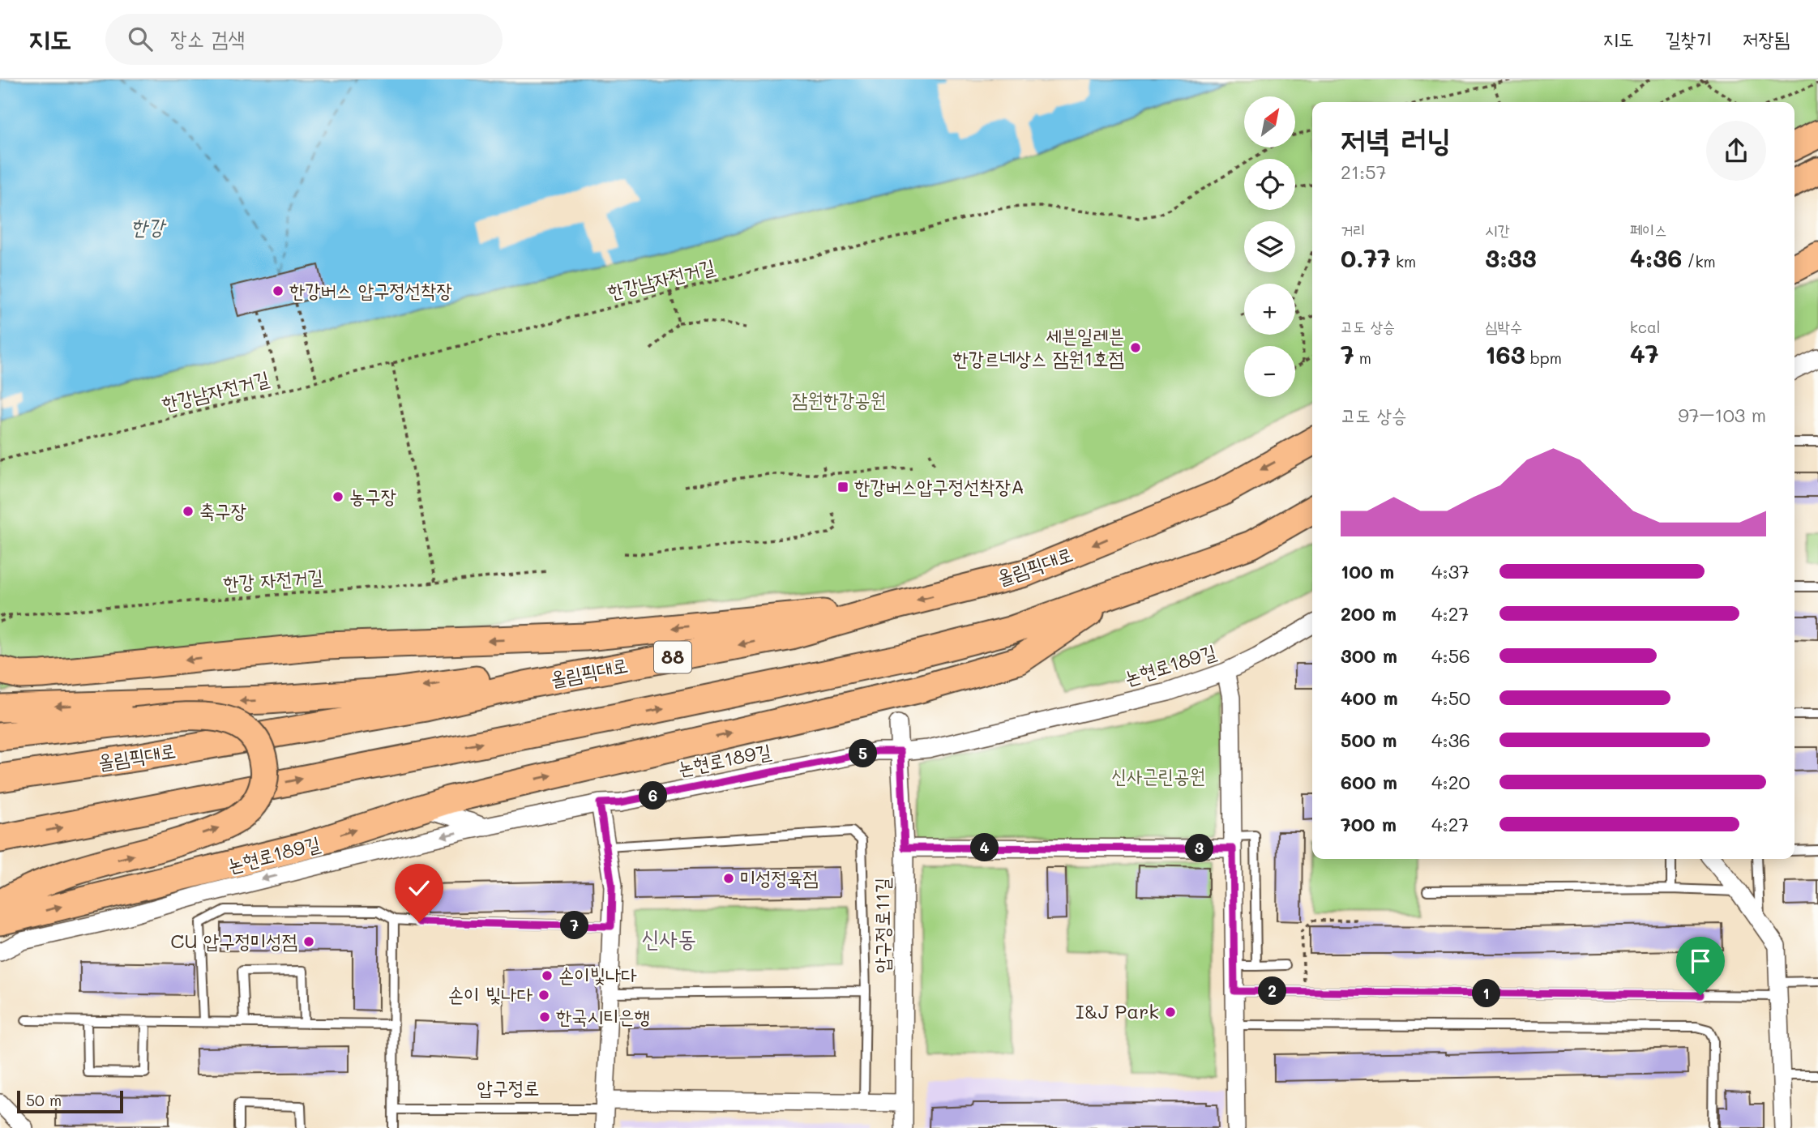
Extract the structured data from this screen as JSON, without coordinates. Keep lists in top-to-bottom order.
{
  "streets": {
    "highway": ["올림픽대로", "88"],
    "street": ["논현로189길", "압구정로11길"],
    "lane": ["압구정로"],
    "path": ["한강남자전거길", "한강 자전거길"]
  },
  "crossings": [
    ["논현로189길", "압구정로11길"]
  ],
  "one_way": ["논현로189길"],
  "districts": ["신사동"],
  "water": ["한강"],
  "parks": ["잠원한강공원", "신사근린공원"],
  "places": {
    "other": [
      "한강버스 압구정선착장",
      "세븐일레븐 한강르네상스 잠원1호점",
      "농구장",
      "축구장",
      "미성정육점",
      "CU 압구정미성점",
      "손이빛나다",
      "손이 빛나다",
      "I&J Park",
      "한국시티은행"
    ],
    "transit": ["한강버스압구정선착장A"]
  },
  "scale_bar": "50 m",
  "north": "top right",
  "page": {
    "header": "지도",
    "search": "장소 검색",
    "nav": ["지도", "길찾기", "저장됨"],
    "map_buttons": ["+", "−"],
    "heading": ["저녁 러닝", "21:57"],
    "stats": [
      ["거리", "0.77 km"],
      ["시간", "3:33"],
      ["페이스", "4:36 /km"],
      ["고도 상승", "7 m"],
      ["심박수", "163 bpm"],
      ["kcal", "47"]
    ],
    "chart": ["고도 상승", "97–103 m"],
    "list": [
      {
        "name": "100 m",
        "note": "4:37"
      },
      {
        "name": "200 m",
        "note": "4:27"
      },
      {
        "name": "300 m",
        "note": "4:56"
      },
      {
        "name": "400 m",
        "note": "4:50"
      },
      {
        "name": "500 m",
        "note": "4:36"
      },
      {
        "name": "600 m",
        "note": "4:20"
      },
      {
        "name": "700 m",
        "note": "4:27"
      }
    ],
    "pins": [
      "5",
      "6",
      "4",
      "3",
      "7",
      "2",
      "1"
    ],
    "scale": "50 m"
  }
}
